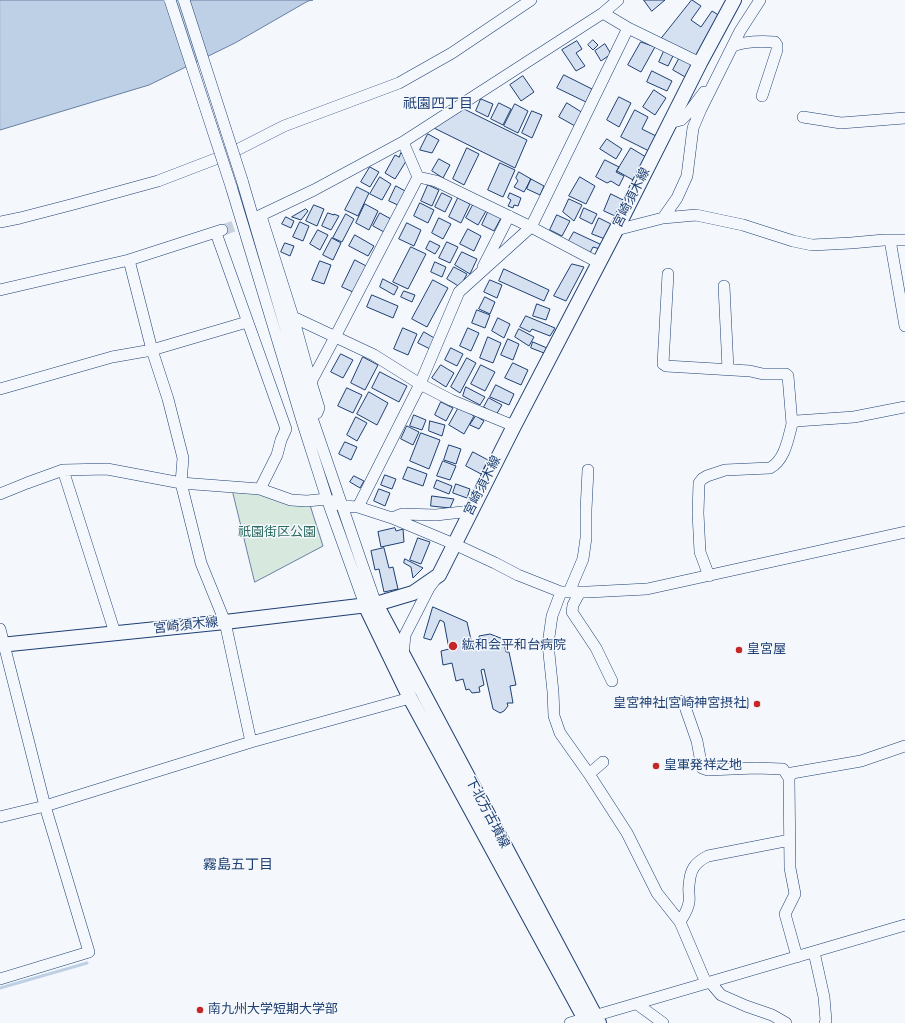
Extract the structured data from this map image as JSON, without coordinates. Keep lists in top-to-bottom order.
{
  "streets": {
    "main road": ["宮崎須木線", "下北方古墳線"]
  },
  "crossings": [
    ["宮崎須木線", "下北方古墳線"]
  ],
  "districts": ["祇園四丁目", "霧島五丁目"],
  "parks": ["祇園街区公園"],
  "places": [
    "紘和会平和台病院",
    "皇宮屋",
    "皇宮神社(宮崎神宮摂社)",
    "皇軍発祥之地",
    "南九州大学短期大学部"
  ]
}
